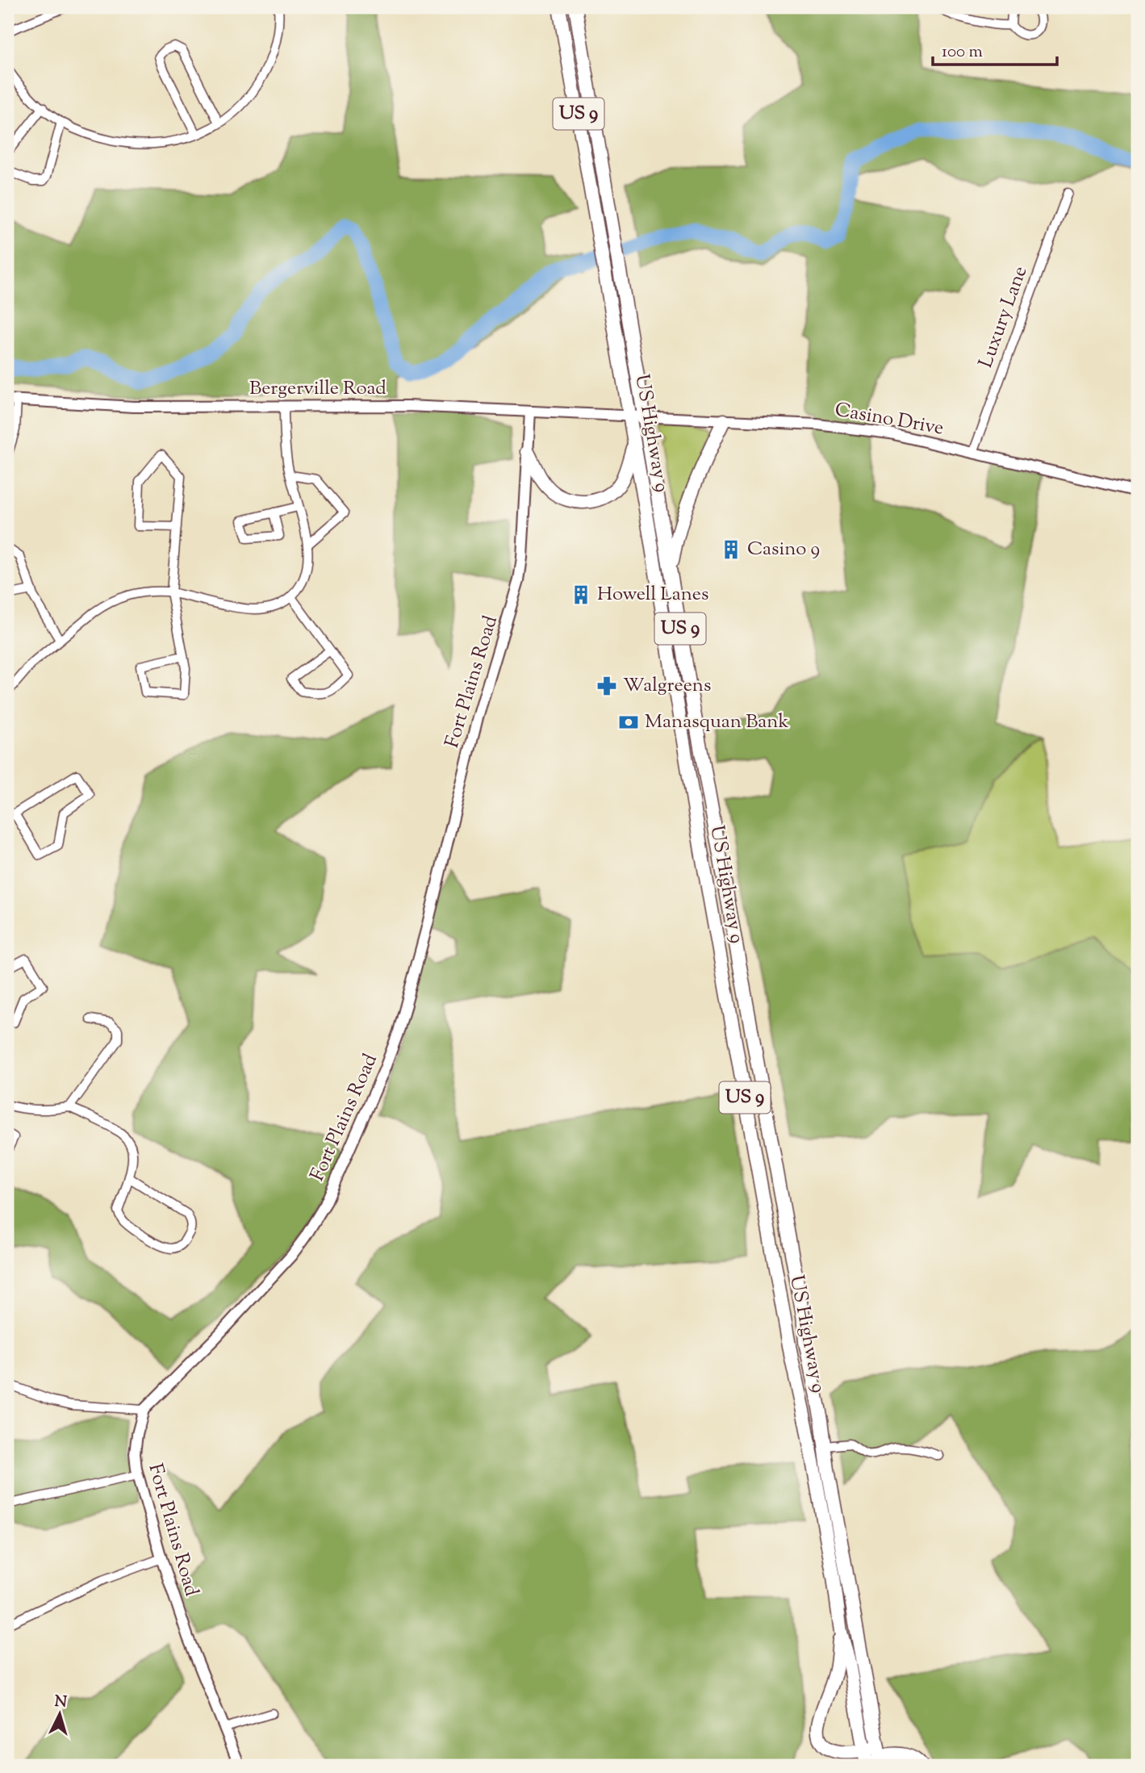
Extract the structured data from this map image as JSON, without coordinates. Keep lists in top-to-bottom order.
{
  "streets": {
    "highway": ["US 9", "US Highway 9"],
    "street": [
      "Luxury Lane",
      "Bergerville Road",
      "Casino Drive",
      "Fort Plains Road"
    ]
  },
  "crossings": [
    ["Luxury Lane", "Casino Drive"],
    ["Bergerville Road", "Casino Drive"],
    ["Bergerville Road", "US Highway 9"],
    ["Bergerville Road", "Fort Plains Road"],
    ["Casino Drive", "US Highway 9"],
    ["Casino Drive", "Fort Plains Road"],
    ["US Highway 9", "Fort Plains Road"]
  ],
  "places": {
    "building": ["Casino 9", "Howell Lanes"],
    "pharmacy": ["Walgreens"],
    "bank": ["Manasquan Bank"]
  },
  "scale_bar": "100 m",
  "north": "top"
}
